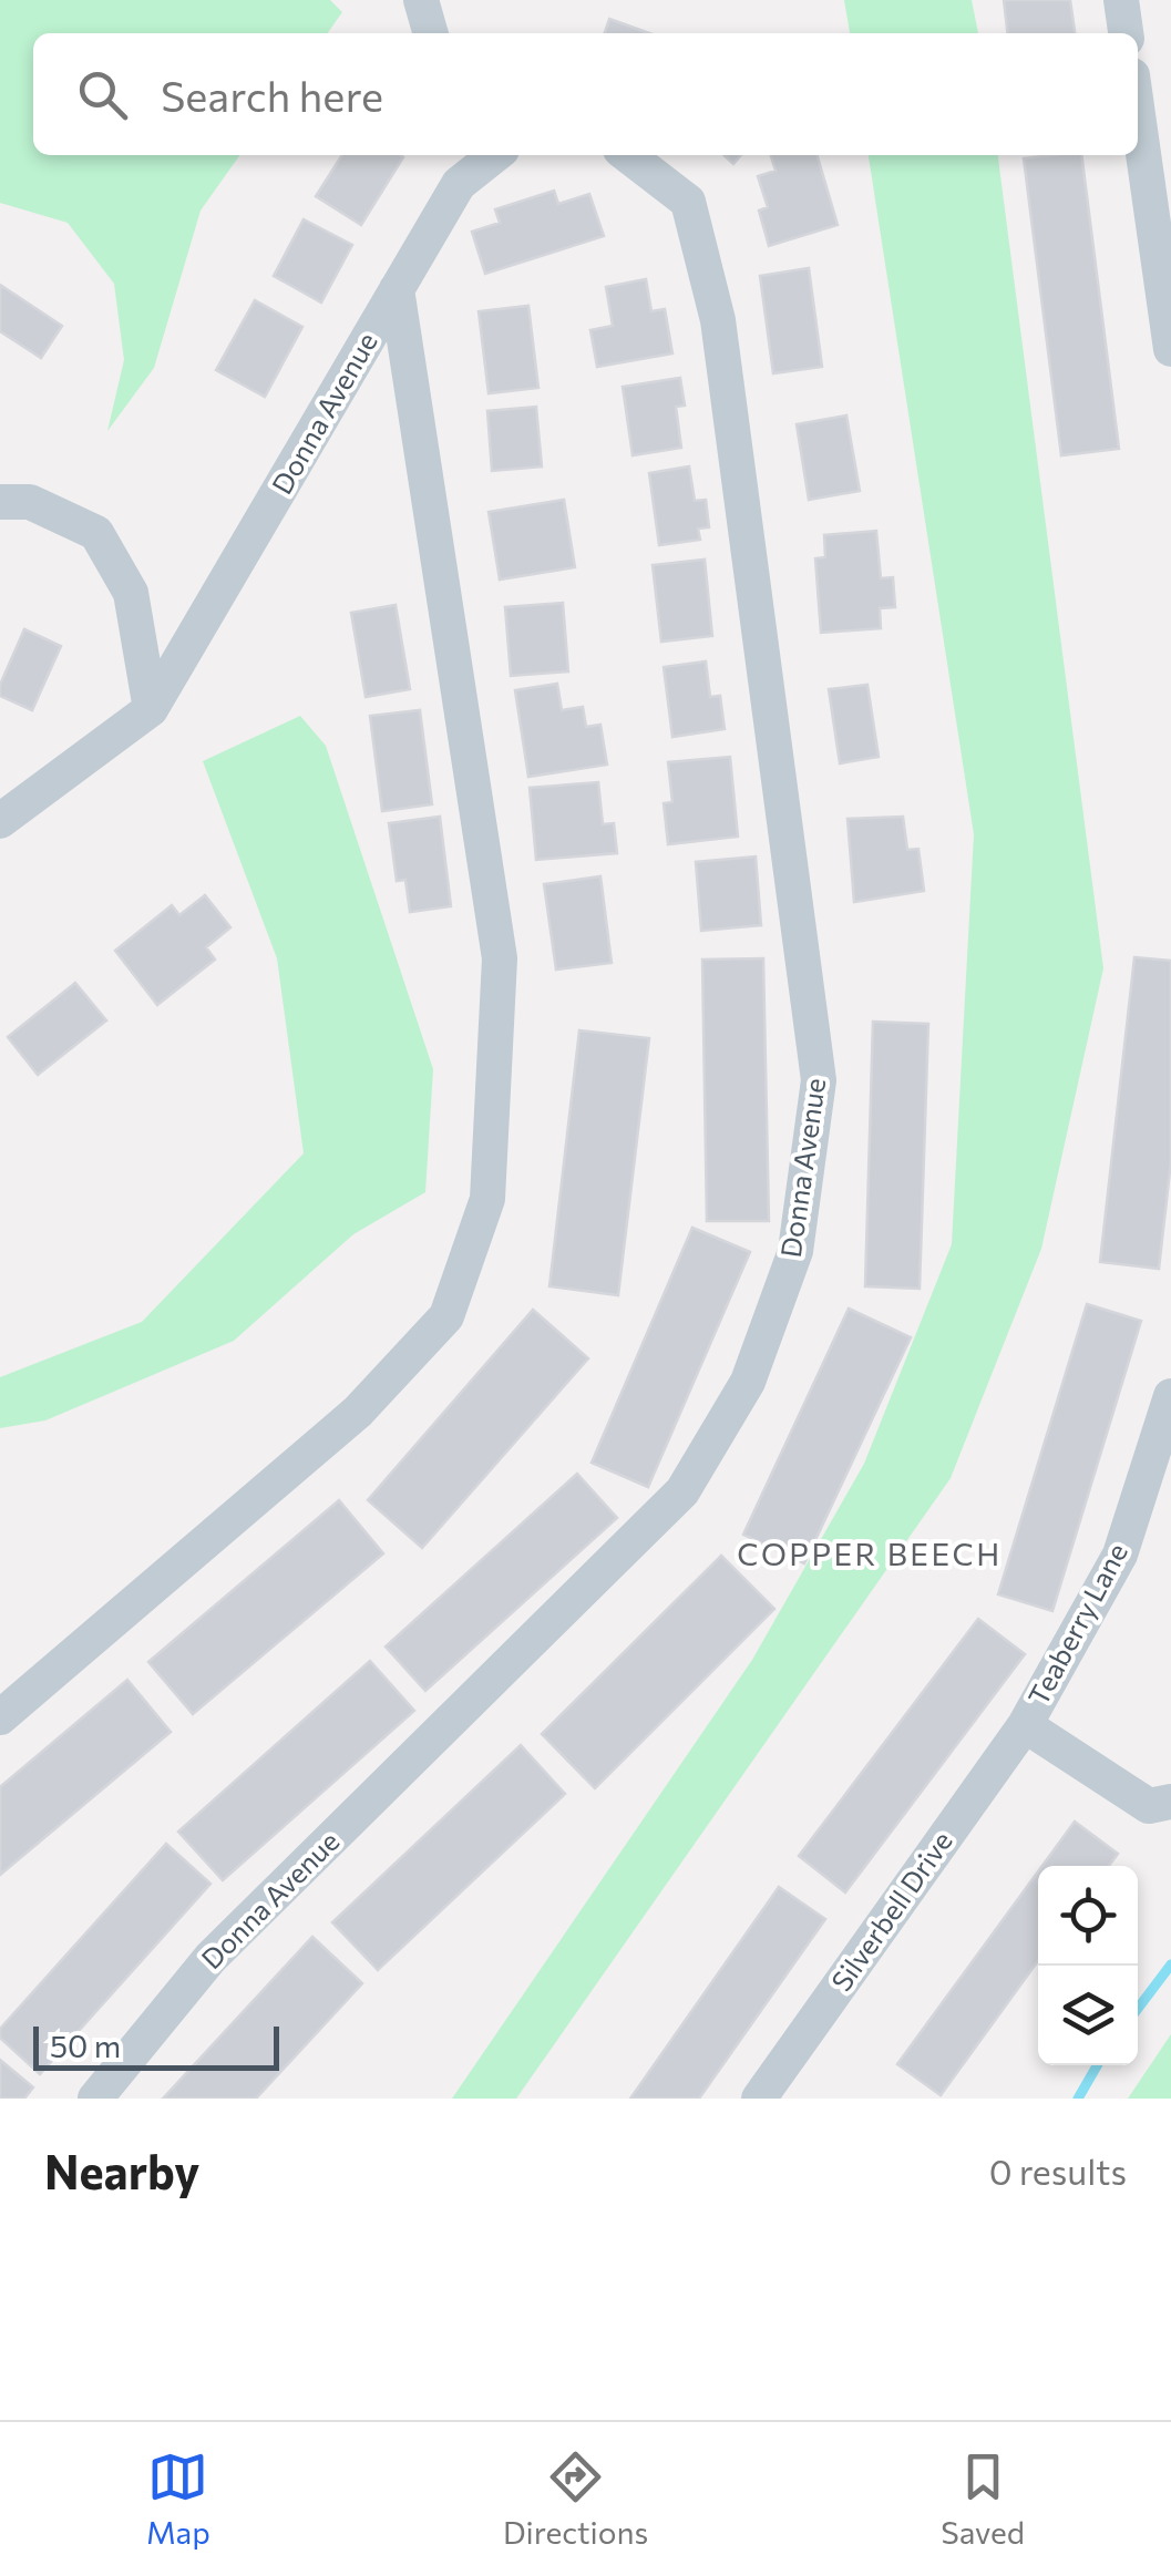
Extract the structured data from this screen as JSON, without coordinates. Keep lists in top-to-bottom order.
{
  "streets": {
    "street": ["Donna Avenue", "Teaberry Lane", "Silverbell Drive"]
  },
  "crossings": [
    ["Teaberry Lane", "Silverbell Drive"]
  ],
  "districts": ["COPPER BEECH"],
  "scale_bar": "50 m",
  "page": {
    "search": "Search here",
    "scale": "50 m",
    "heading": ["Nearby", "0 results"],
    "nav": ["Map", "Directions", "Saved"]
  }
}
